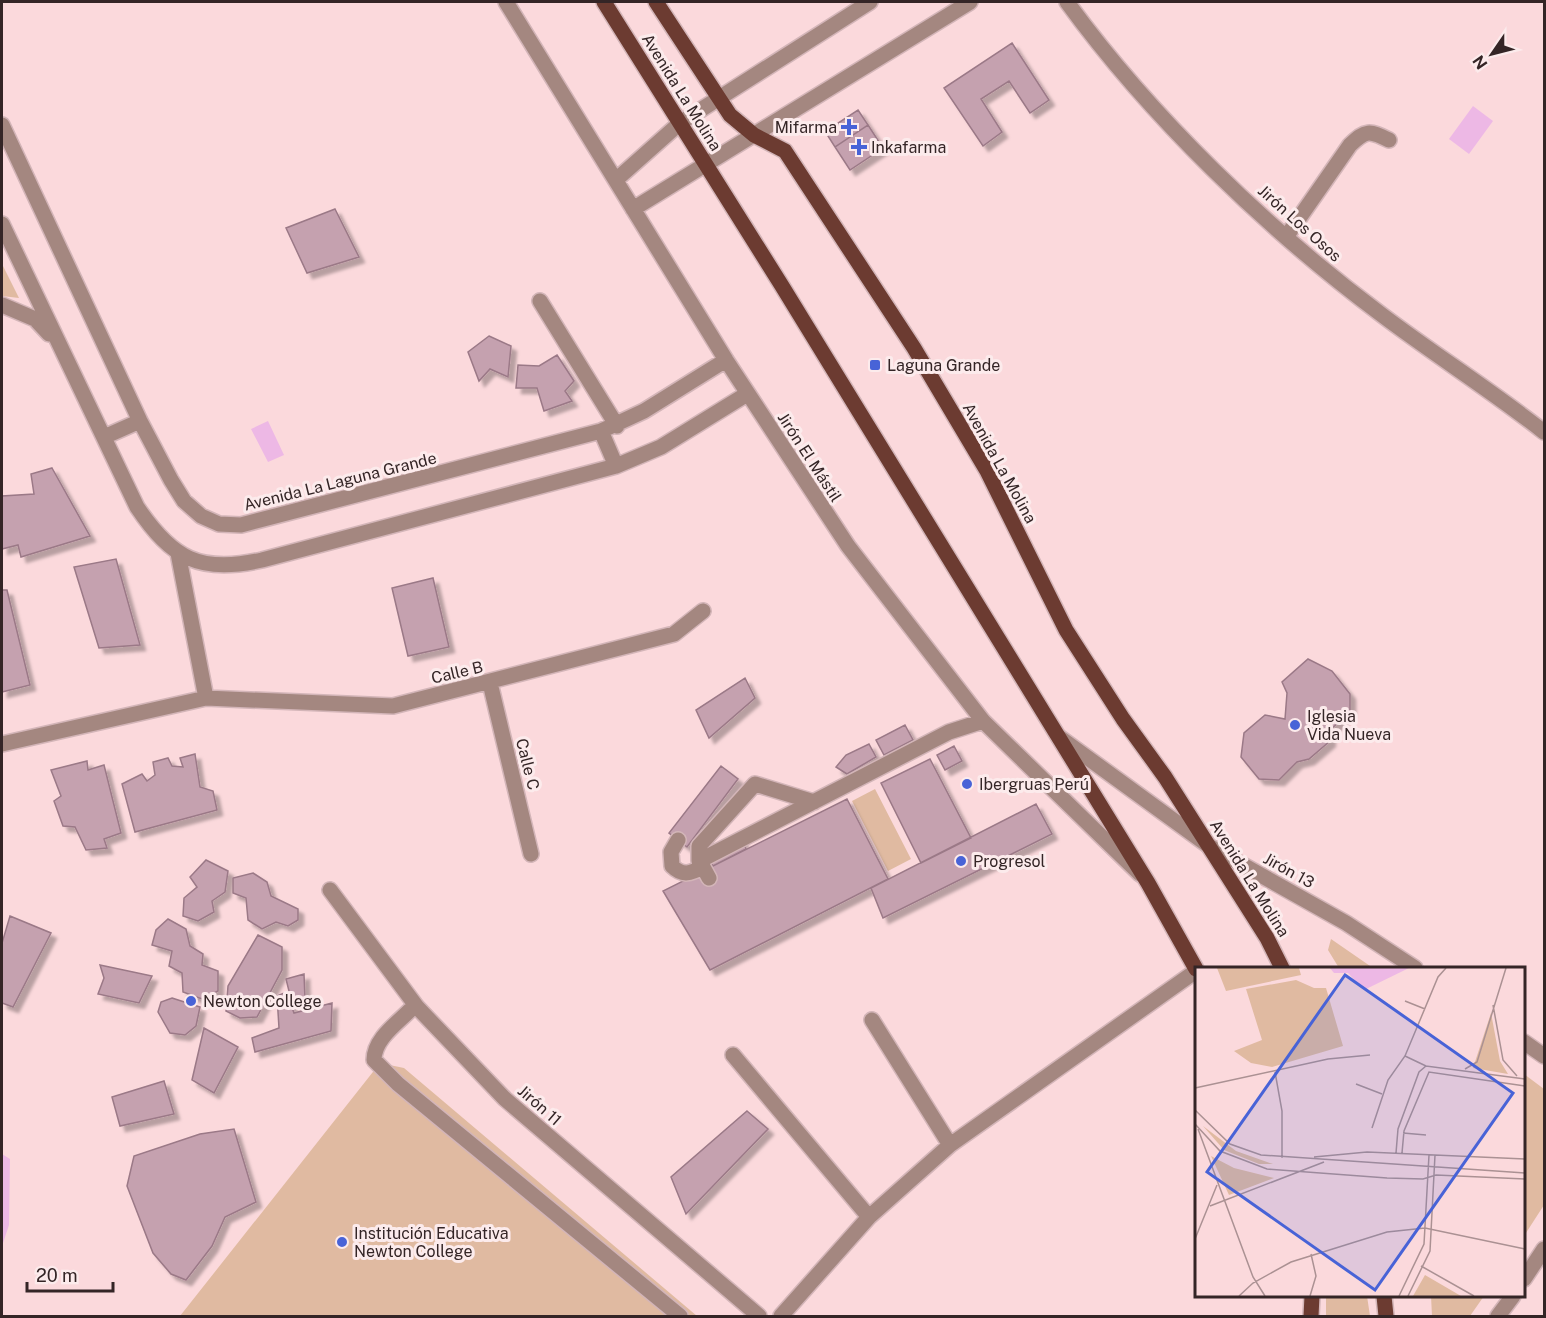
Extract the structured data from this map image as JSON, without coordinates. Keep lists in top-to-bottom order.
{
  "streets": {
    "main road": ["Avenida La Molina"],
    "street": [
      "Jirón Los Osos",
      "Jirón El Mástil",
      "Avenida La Laguna Grande",
      "Calle B",
      "Calle C",
      "Jirón 13",
      "Jirón 11"
    ]
  },
  "crossings": [
    ["Avenida La Molina", "Jirón El Mástil"],
    ["Avenida La Molina", "Jirón 13"],
    ["Jirón El Mástil", "Avenida La Laguna Grande"],
    ["Calle B", "Calle C"]
  ],
  "places": {
    "health": ["Mifarma", "Inkafarma"],
    "transit": ["Laguna Grande"],
    "other": [
      "Iglesia Vida Nueva",
      "Ibergruas Perú",
      "Progresol",
      "Newton College",
      "Institución Educativa Newton College"
    ]
  },
  "scale_bar": "20 m",
  "north": "bottom left"
}
